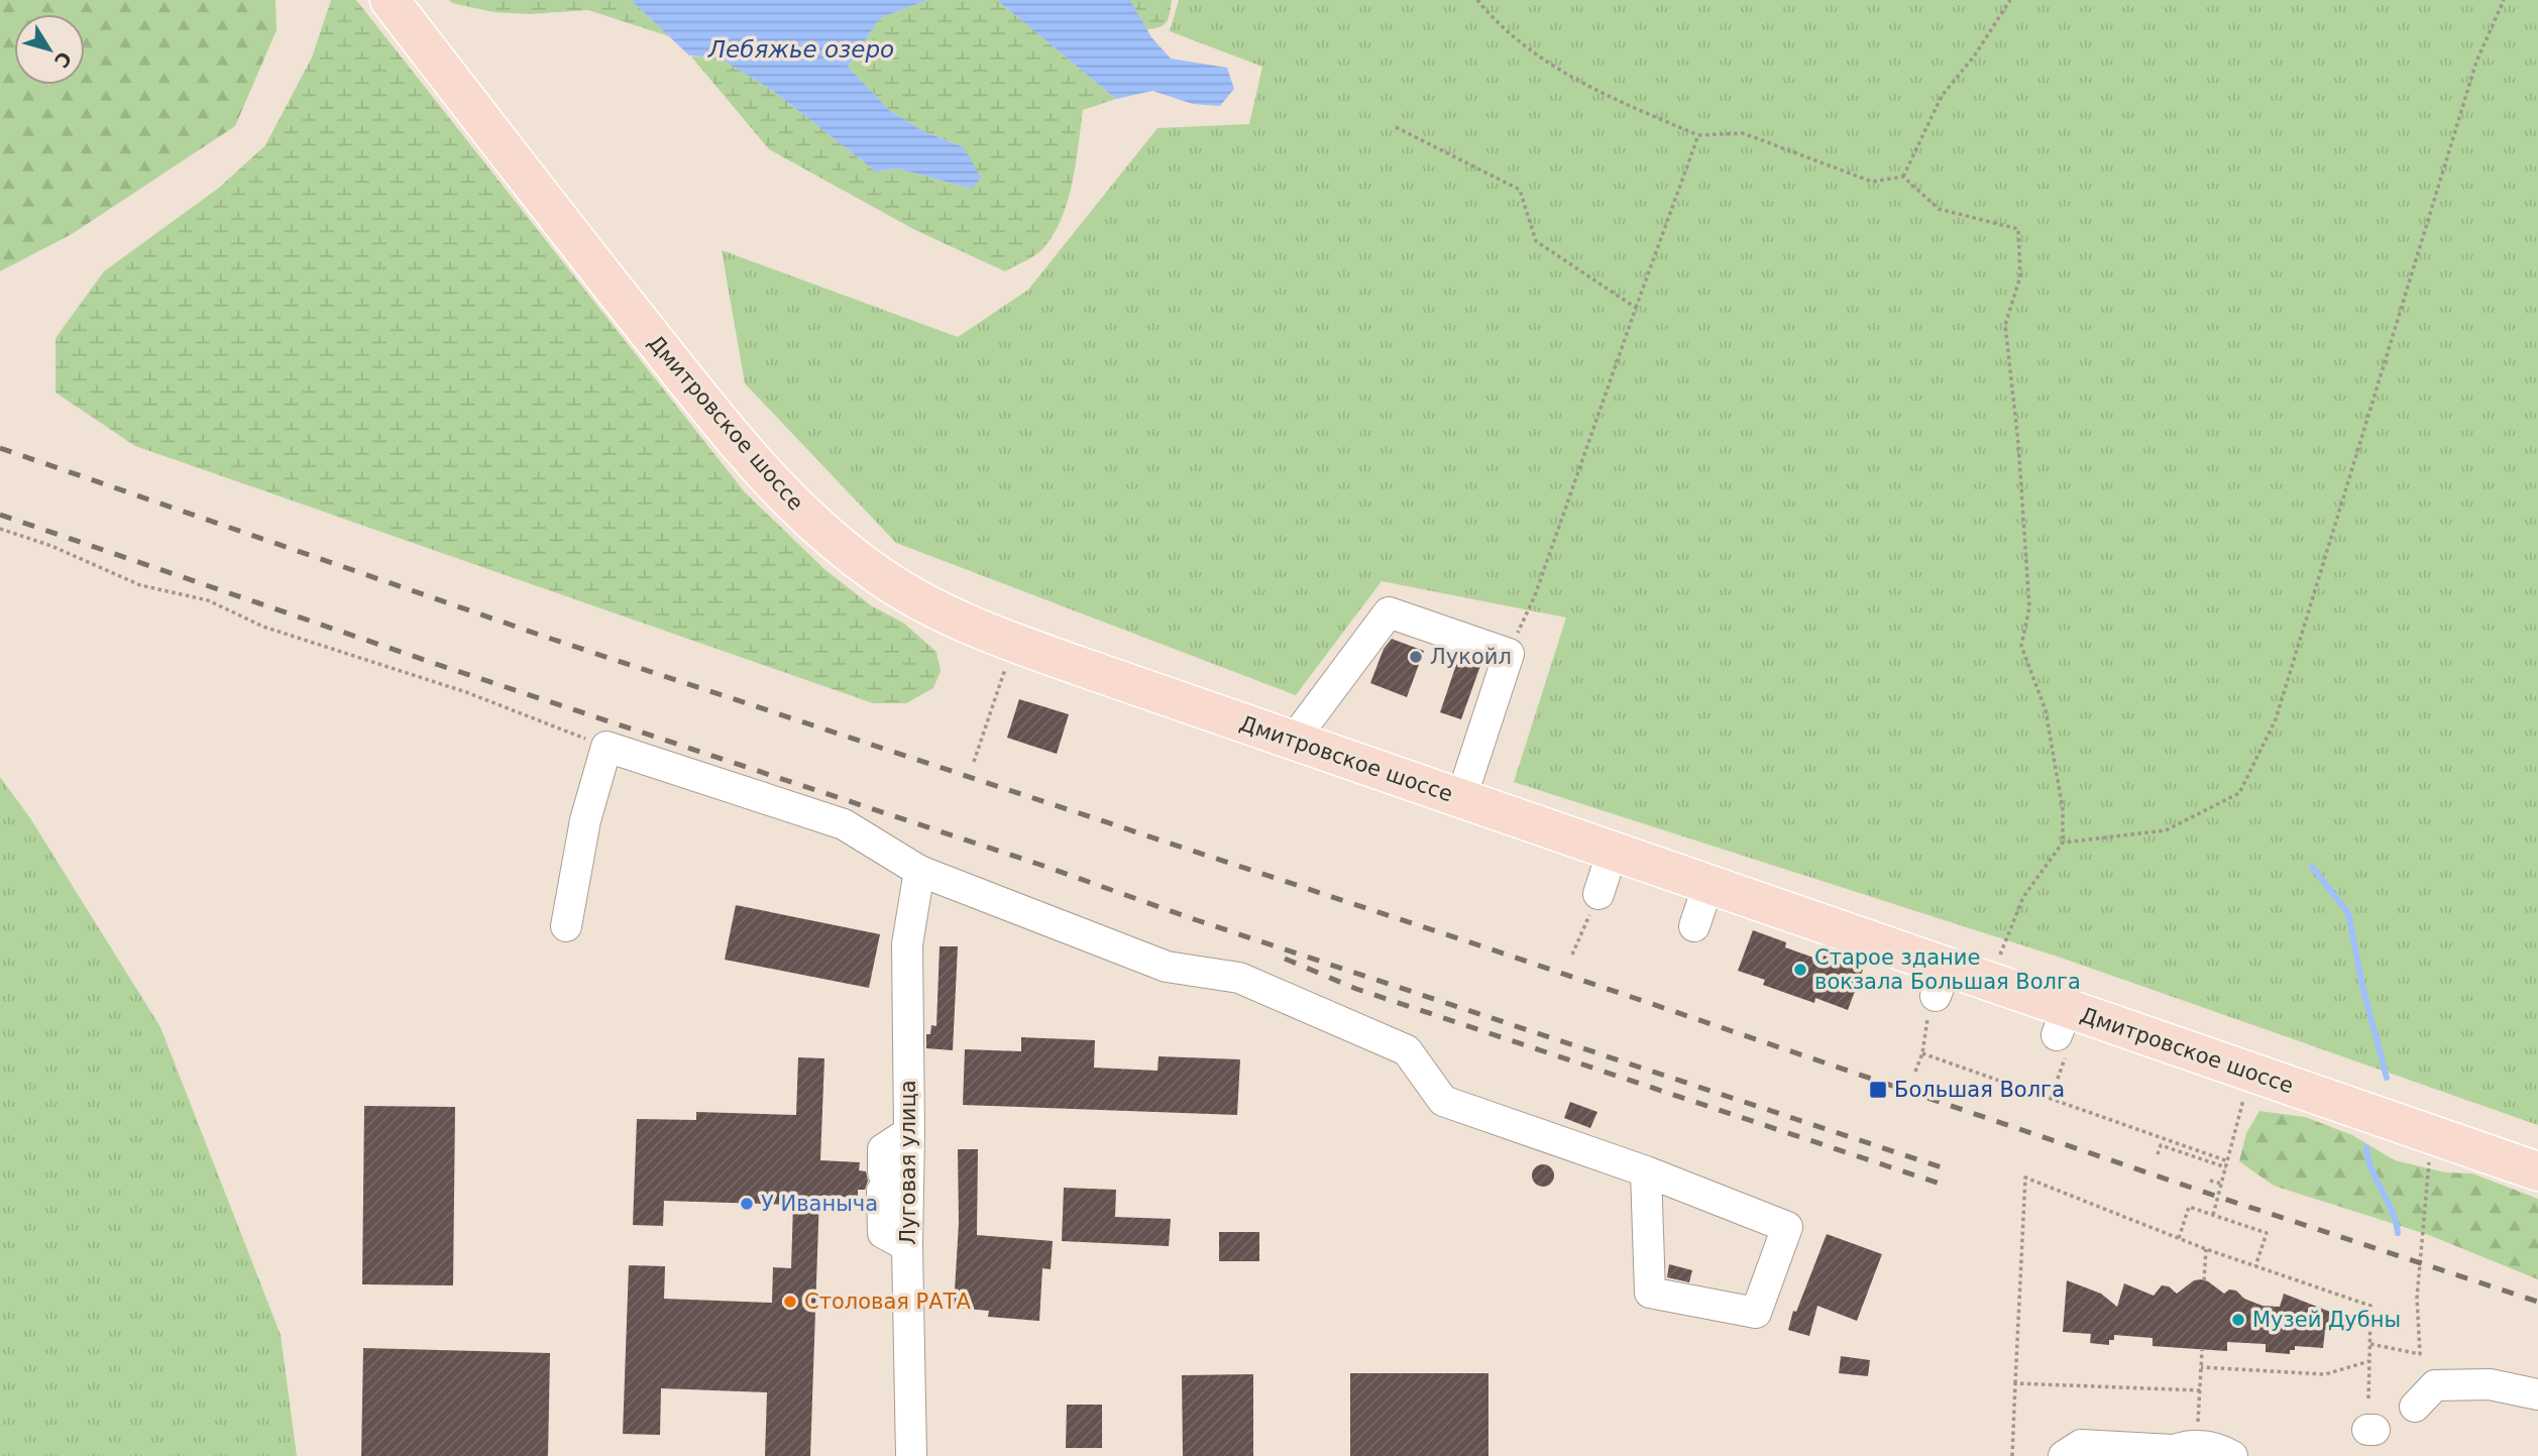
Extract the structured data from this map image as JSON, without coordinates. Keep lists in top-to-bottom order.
{
  "streets": {
    "main road": ["Дмитровское шоссе"],
    "street": ["Луговая улица"]
  },
  "water": ["Лебяжье озеро"],
  "places": {
    "other": [
      "Лукойл",
      "Старое здание вокзала Большая Волга",
      "У Иваныча",
      "Столовая РАТА",
      "Музей Дубны"
    ],
    "transit": ["Большая Волга"]
  },
  "north": "bottom right"
}
